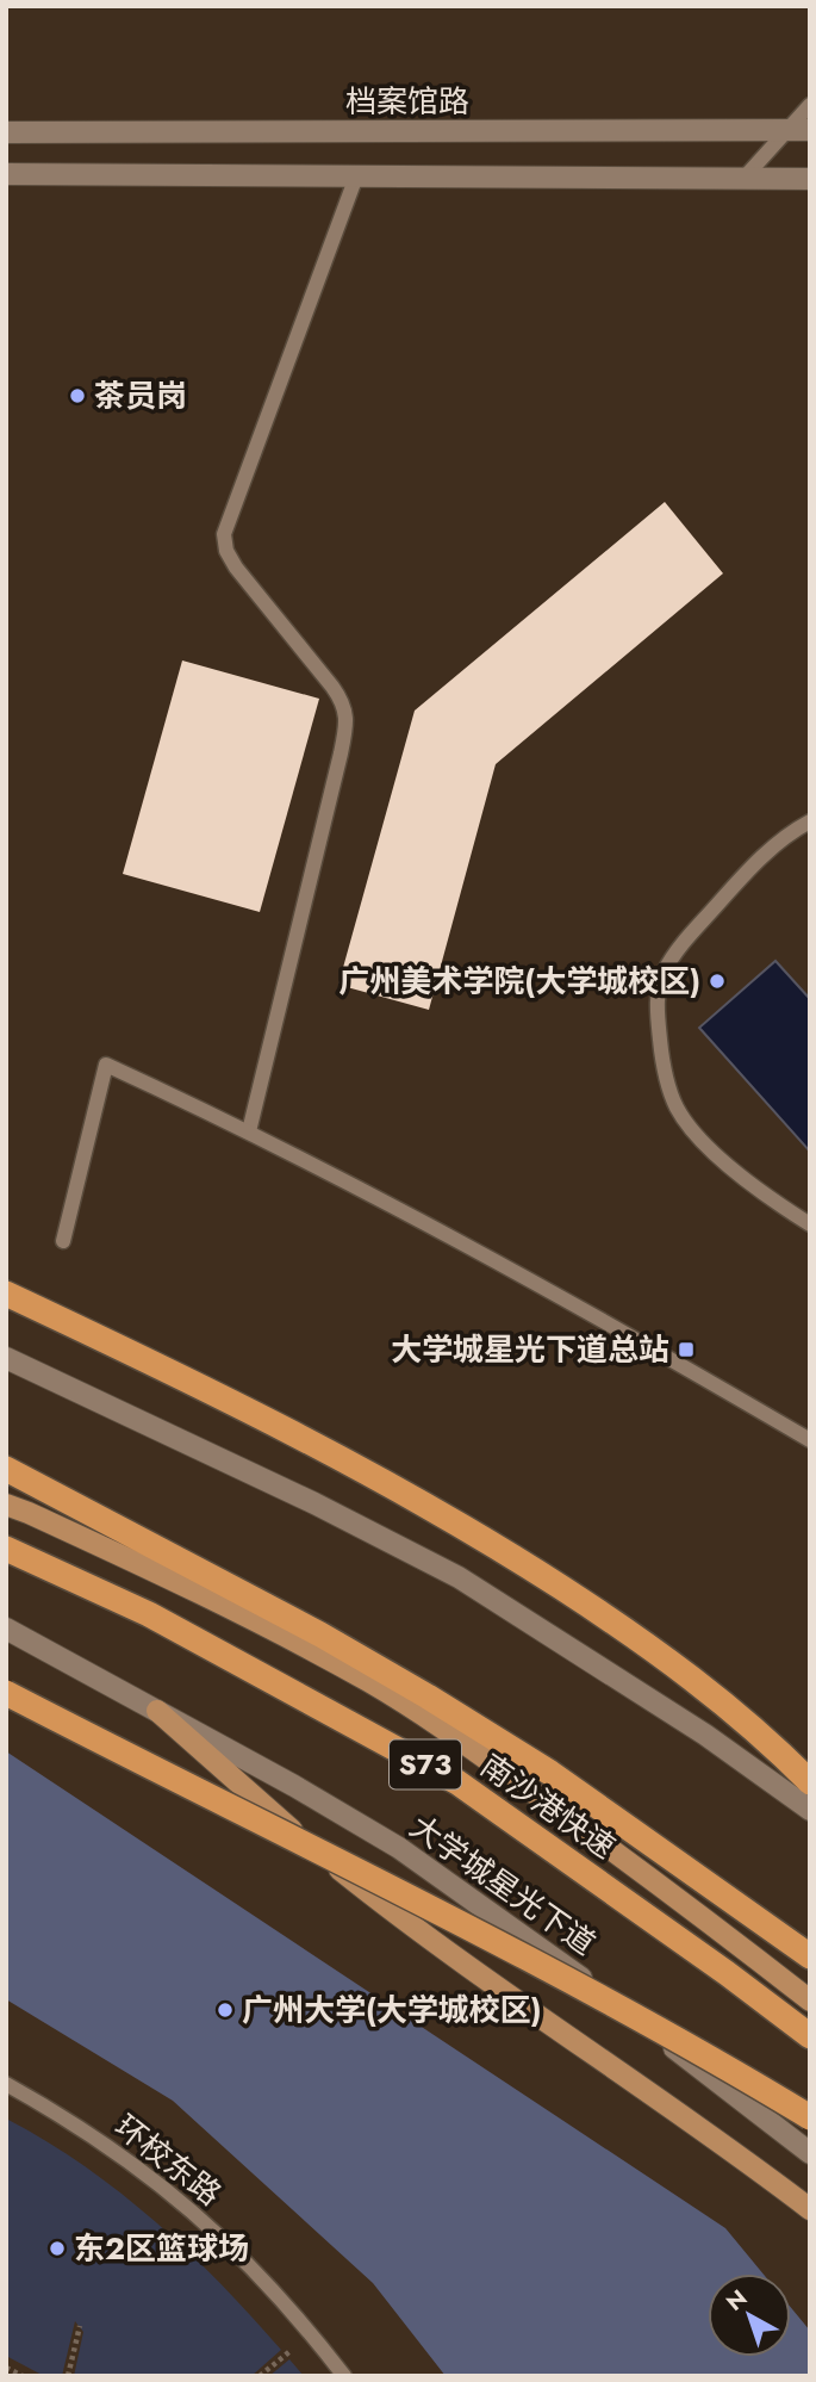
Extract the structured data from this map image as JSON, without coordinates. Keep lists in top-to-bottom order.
{
  "streets": {
    "highway": ["S73", "南沙港快速"],
    "main road": ["档案馆路", "大学城星光下道"],
    "lane": ["环校东路"]
  },
  "places": {
    "other": [
      "茶员岗",
      "广州美术学院(大学城校区)",
      "广州大学(大学城校区)",
      "东2区篮球场"
    ],
    "transit": ["大学城星光下道总站"]
  },
  "north": "top left"
}
